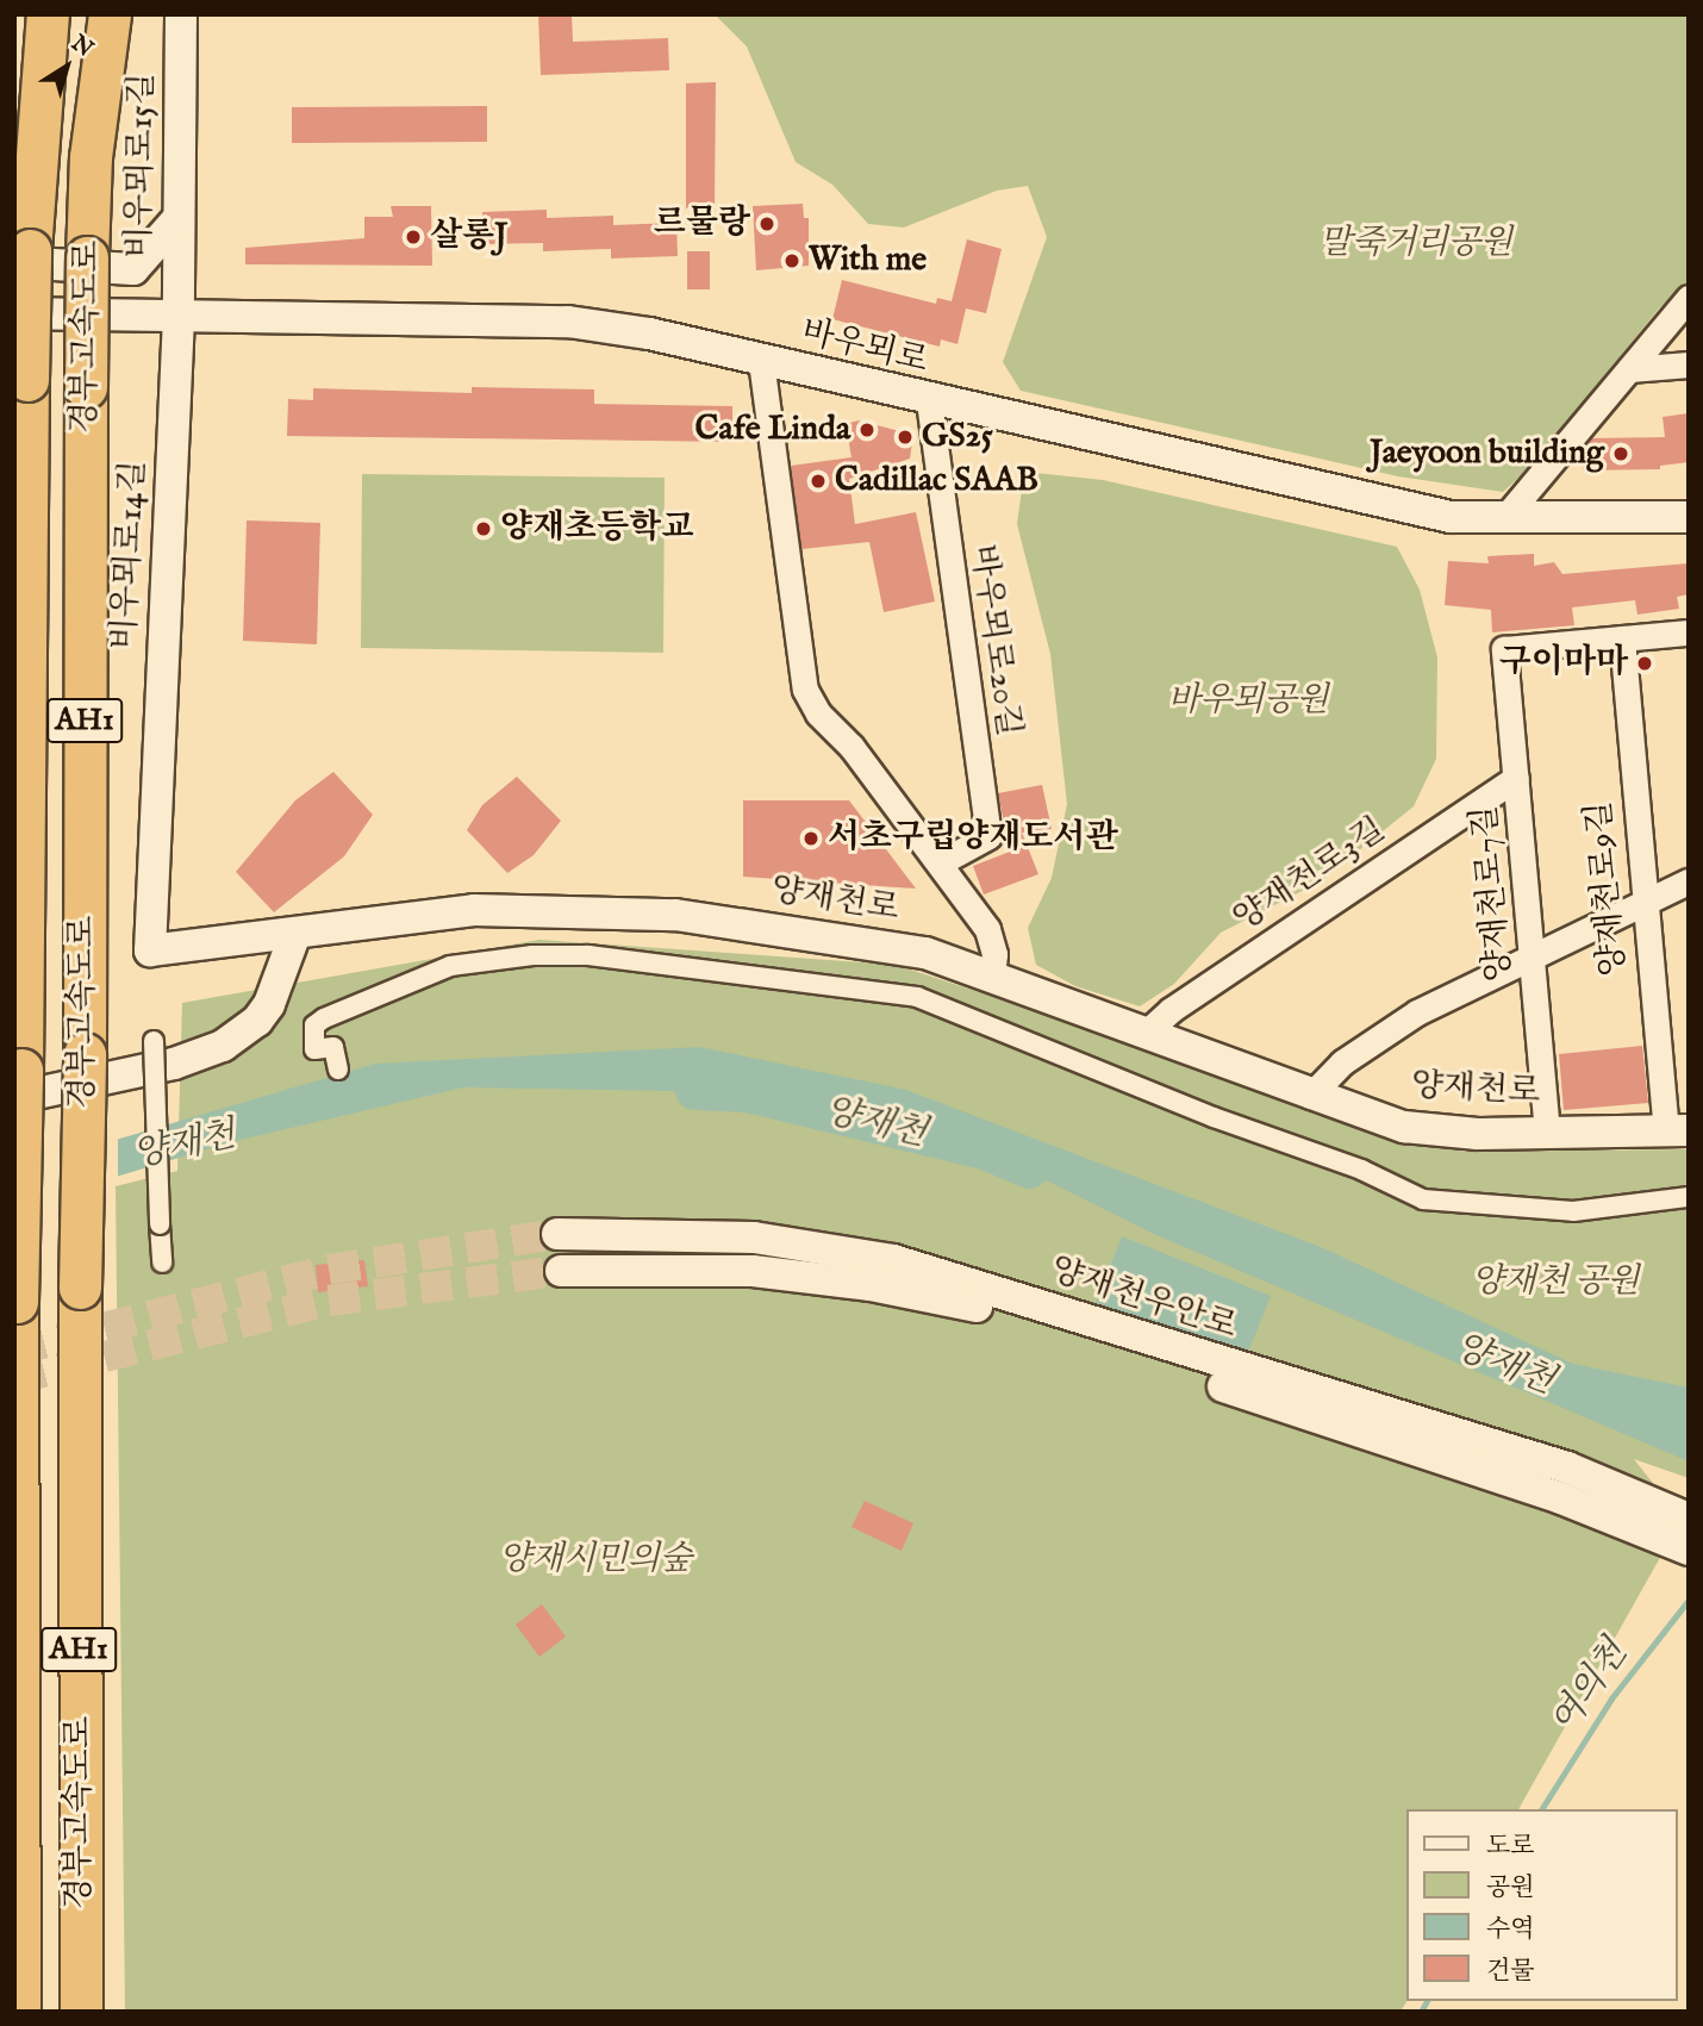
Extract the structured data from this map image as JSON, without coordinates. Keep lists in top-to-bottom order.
{
  "streets": {
    "highway": ["경부고속도로", "AH1"],
    "street": [
      "비우뫼로15길",
      "바우뫼로",
      "비우뫼로14길",
      "바우뫼로20길",
      "양재천로3길",
      "양재천로9길",
      "양재천로7길",
      "양재천로",
      "양재천우안로"
    ]
  },
  "crossings": [
    ["비우뫼로15길", "바우뫼로"],
    ["비우뫼로15길", "비우뫼로14길"],
    ["바우뫼로", "비우뫼로14길"],
    ["바우뫼로", "바우뫼로20길"],
    ["비우뫼로14길", "양재천로"],
    ["양재천로3길", "양재천로7길"],
    ["양재천로3길", "양재천로"],
    ["양재천로9길", "양재천로7길"],
    ["양재천로9길", "양재천로"],
    ["양재천로7길", "양재천로"]
  ],
  "water": ["양재천", "여의천"],
  "parks": [
    "말죽거리공원",
    "바우뫼공원",
    "양재천 공원",
    "양재시민의숲"
  ],
  "places": [
    "르물랑",
    "살롱J",
    "With me",
    "Cafe Linda",
    "GS25",
    "Jaeyoon building",
    "Cadillac SAAB",
    "양재초등학교",
    "구이마마",
    "서초구립양재도서관"
  ],
  "legend": [
    "도로",
    "공원",
    "수역",
    "건물"
  ],
  "north": "top right"
}
